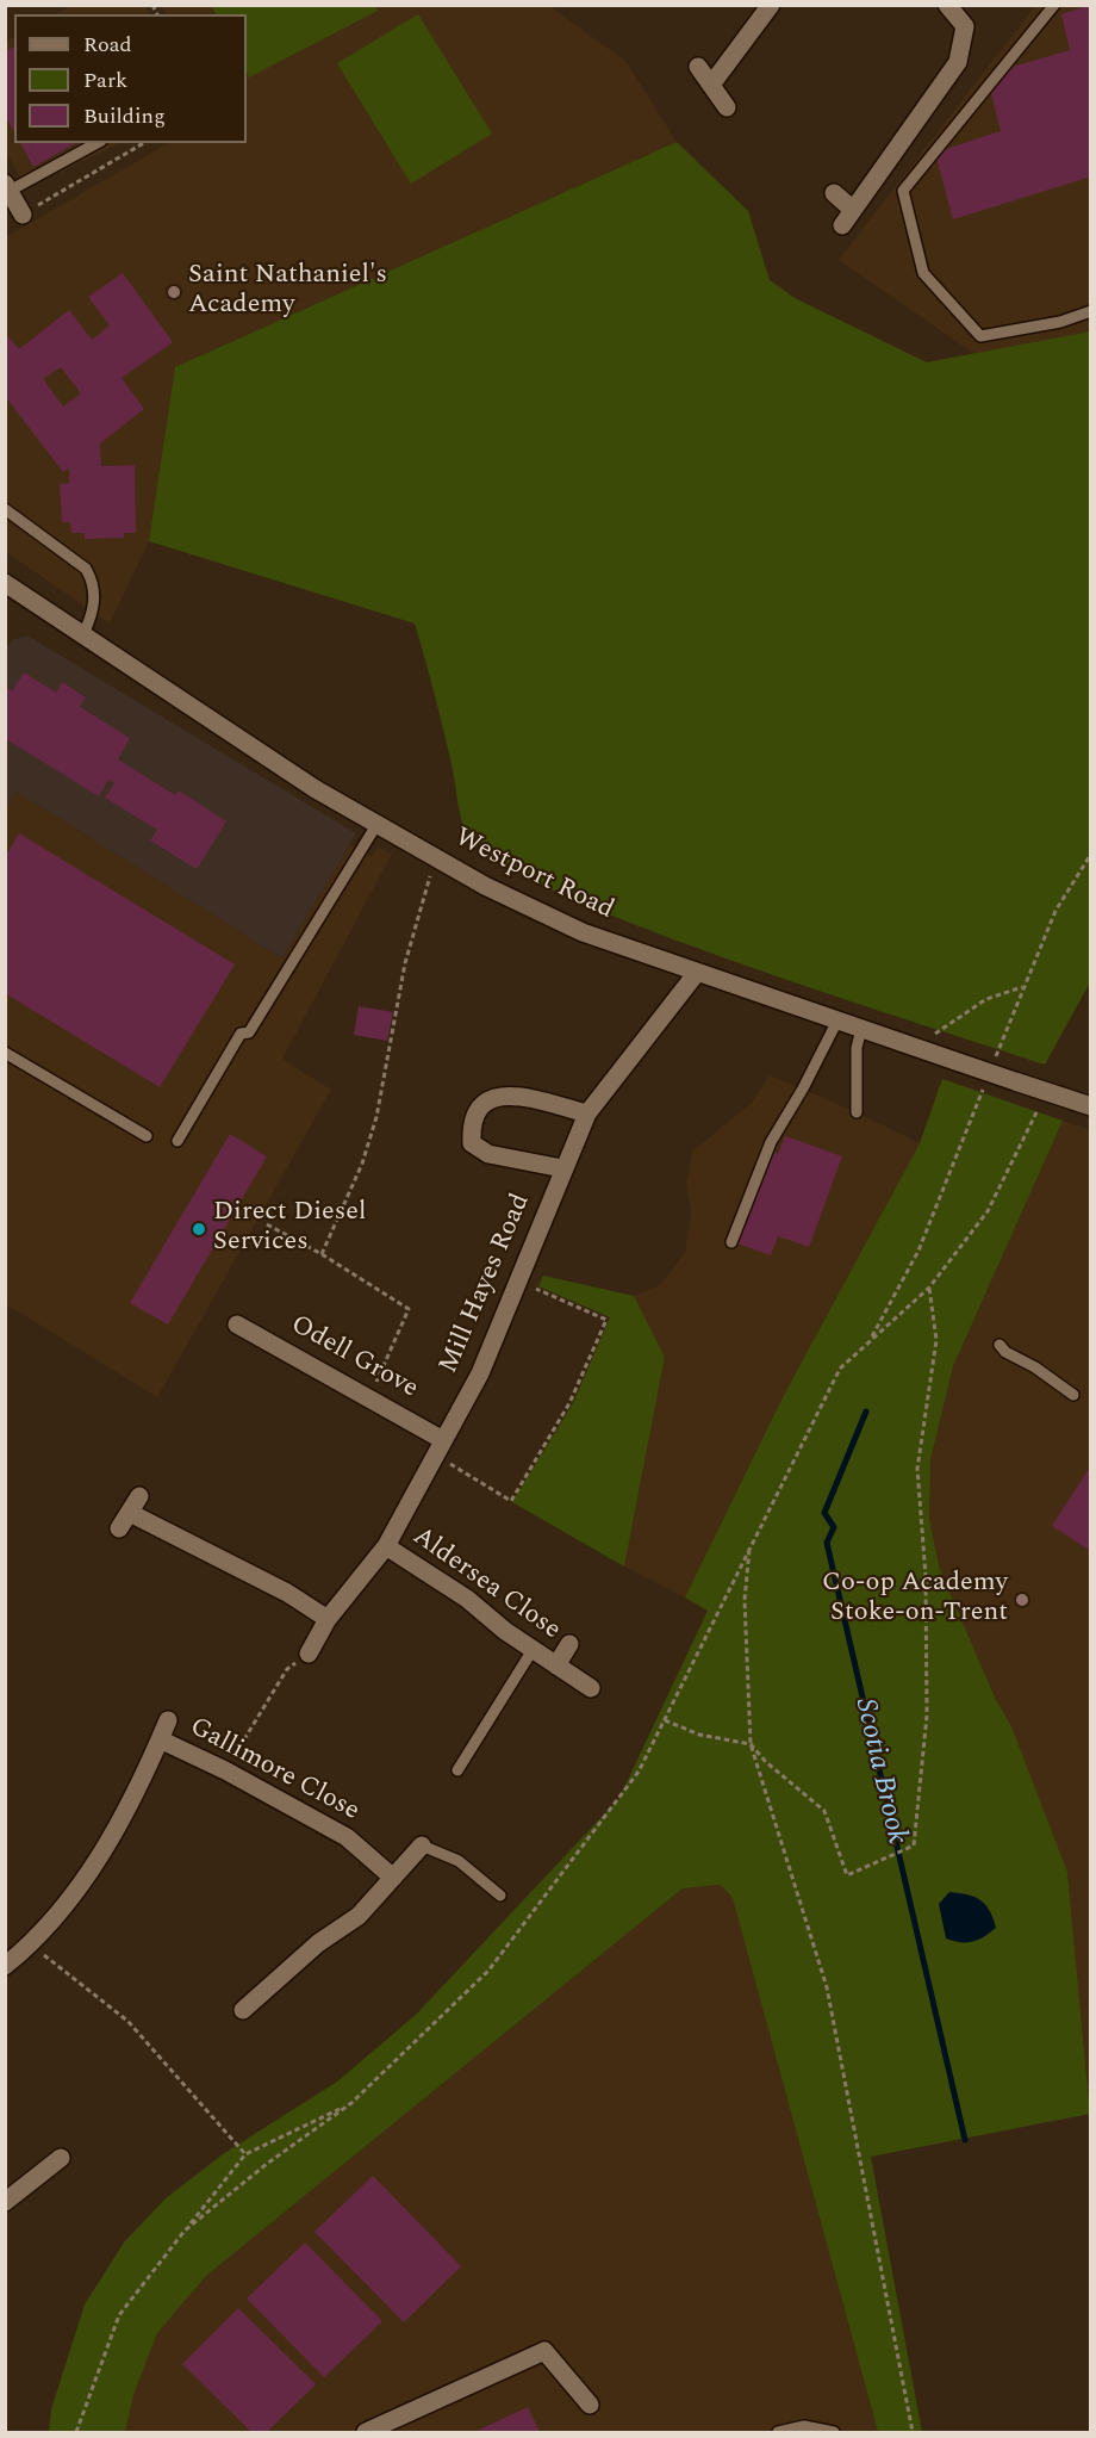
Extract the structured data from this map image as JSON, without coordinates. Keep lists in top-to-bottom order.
{
  "streets": {
    "street": [
      "Westport Road",
      "Mill Hayes Road",
      "Odell Grove",
      "Aldersea Close",
      "Gallimore Close"
    ]
  },
  "crossings": [
    ["Westport Road", "Mill Hayes Road"],
    ["Mill Hayes Road", "Odell Grove"],
    ["Mill Hayes Road", "Aldersea Close"]
  ],
  "water": ["Scotia Brook"],
  "places": ["Saint Nathaniel's Academy", "Direct Diesel Services", "Co-op Academy Stoke-on-Trent"],
  "legend": ["Road", "Park", "Building"]
}
